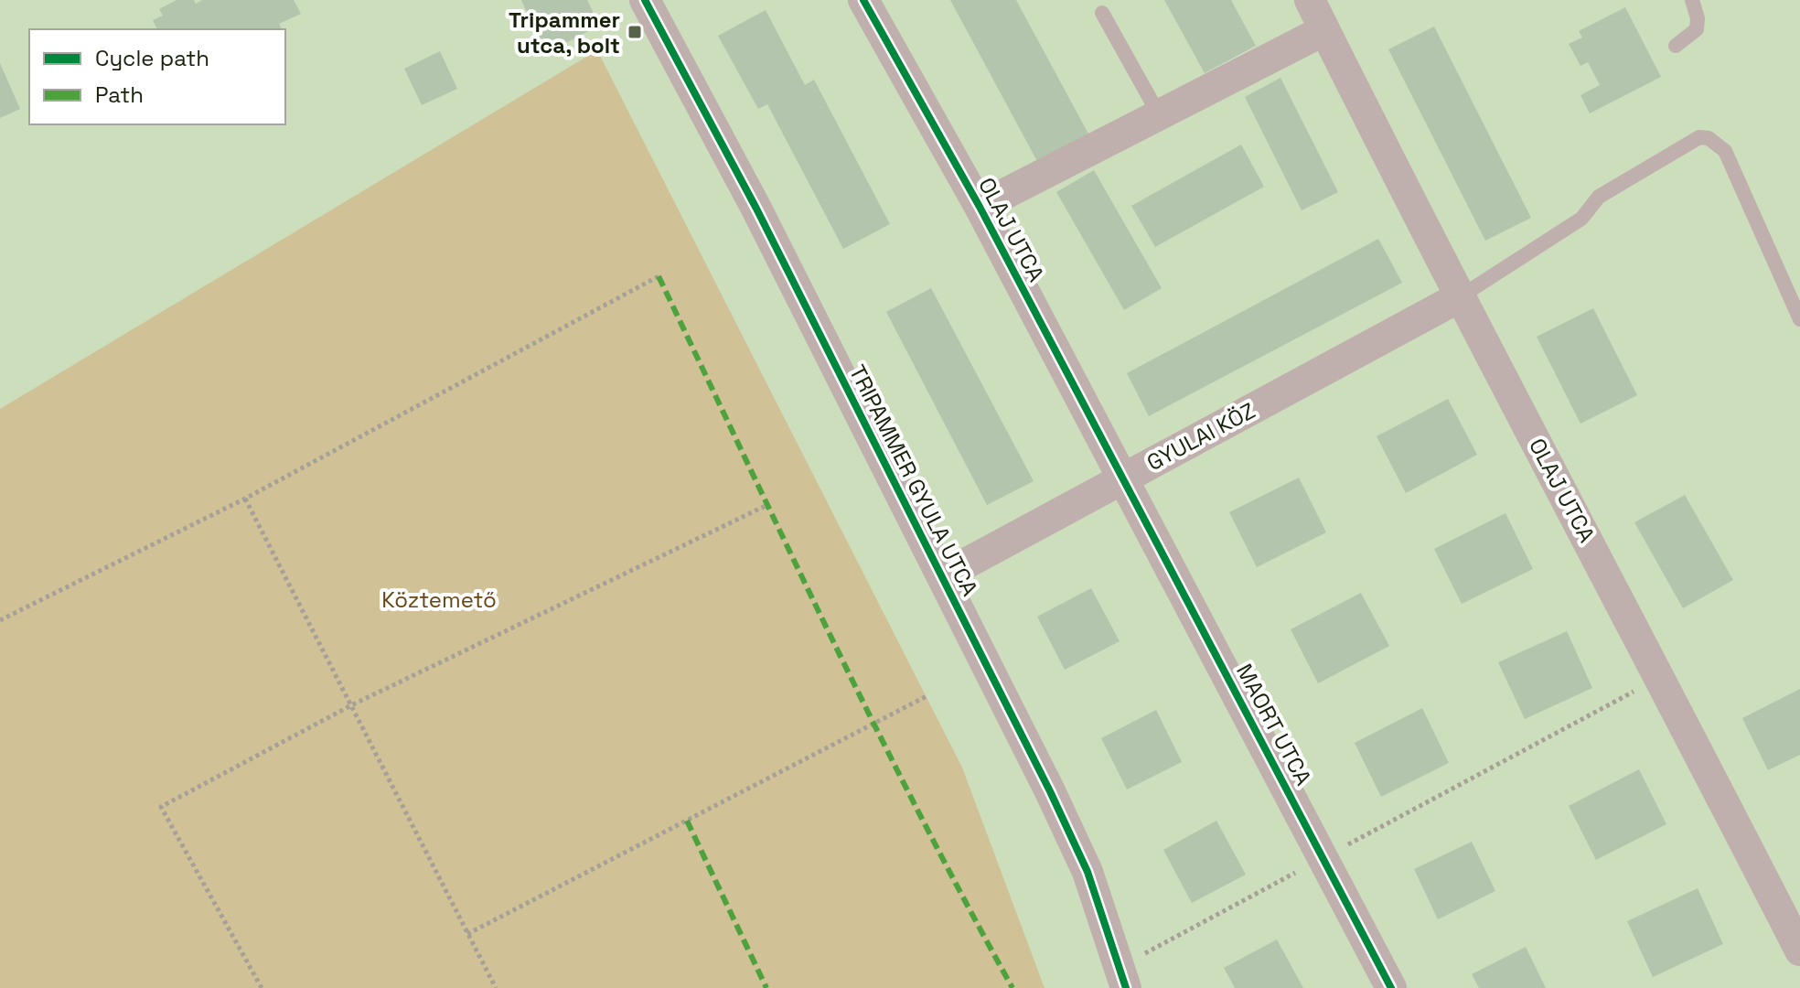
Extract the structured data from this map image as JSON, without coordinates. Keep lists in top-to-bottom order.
{
  "streets": {
    "street": [
      "OLAJ UTCA",
      "GYULAI KÖZ",
      "TRIPAMMER GYULA UTCA",
      "MAORT UTCA"
    ]
  },
  "crossings": [
    ["OLAJ UTCA", "GYULAI KÖZ"],
    ["OLAJ UTCA", "MAORT UTCA"],
    ["GYULAI KÖZ", "TRIPAMMER GYULA UTCA"],
    ["GYULAI KÖZ", "MAORT UTCA"]
  ],
  "parks": ["Köztemető"],
  "places": {
    "transit": ["Tripammer utca, bolt"]
  },
  "legend": ["Cycle path", "Path"]
}
